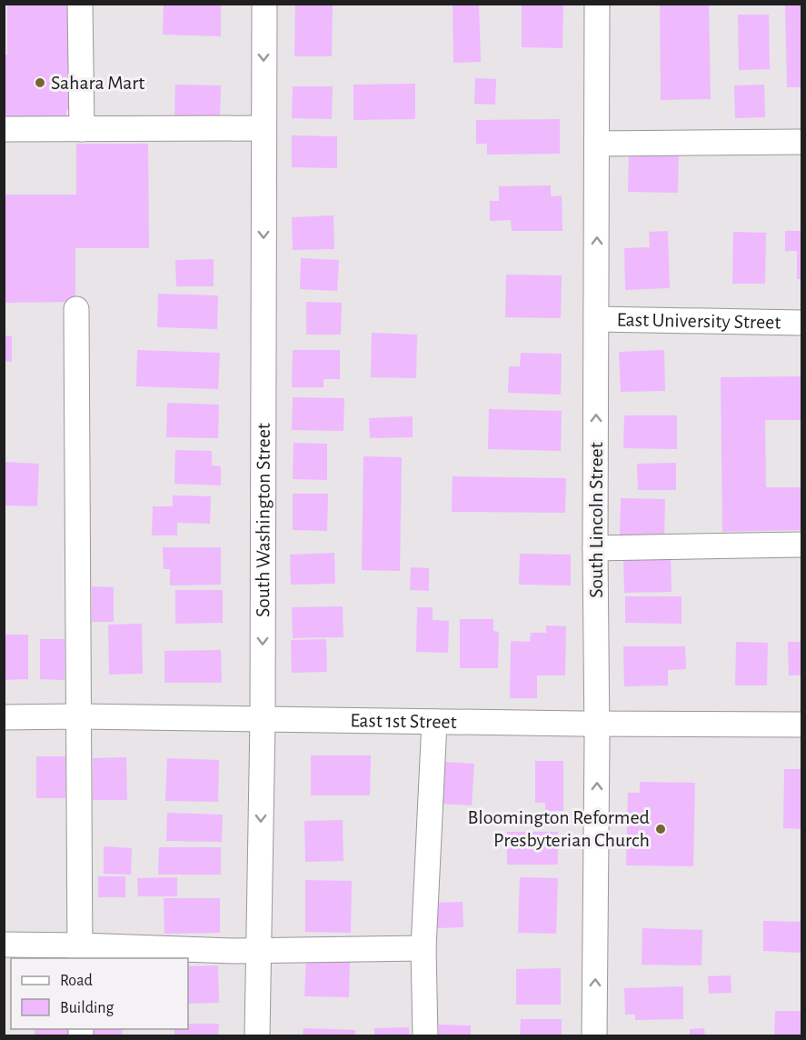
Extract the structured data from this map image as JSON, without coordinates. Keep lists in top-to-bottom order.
{
  "streets": {
    "street": [
      "East University Street",
      "South Washington Street",
      "South Lincoln Street",
      "East 1st Street"
    ]
  },
  "crossings": [
    ["East University Street", "South Lincoln Street"],
    ["South Washington Street", "East 1st Street"],
    ["South Lincoln Street", "East 1st Street"]
  ],
  "places": ["Sahara Mart", "Bloomington Reformed Presbyterian Church"],
  "legend": ["Road", "Building"]
}
